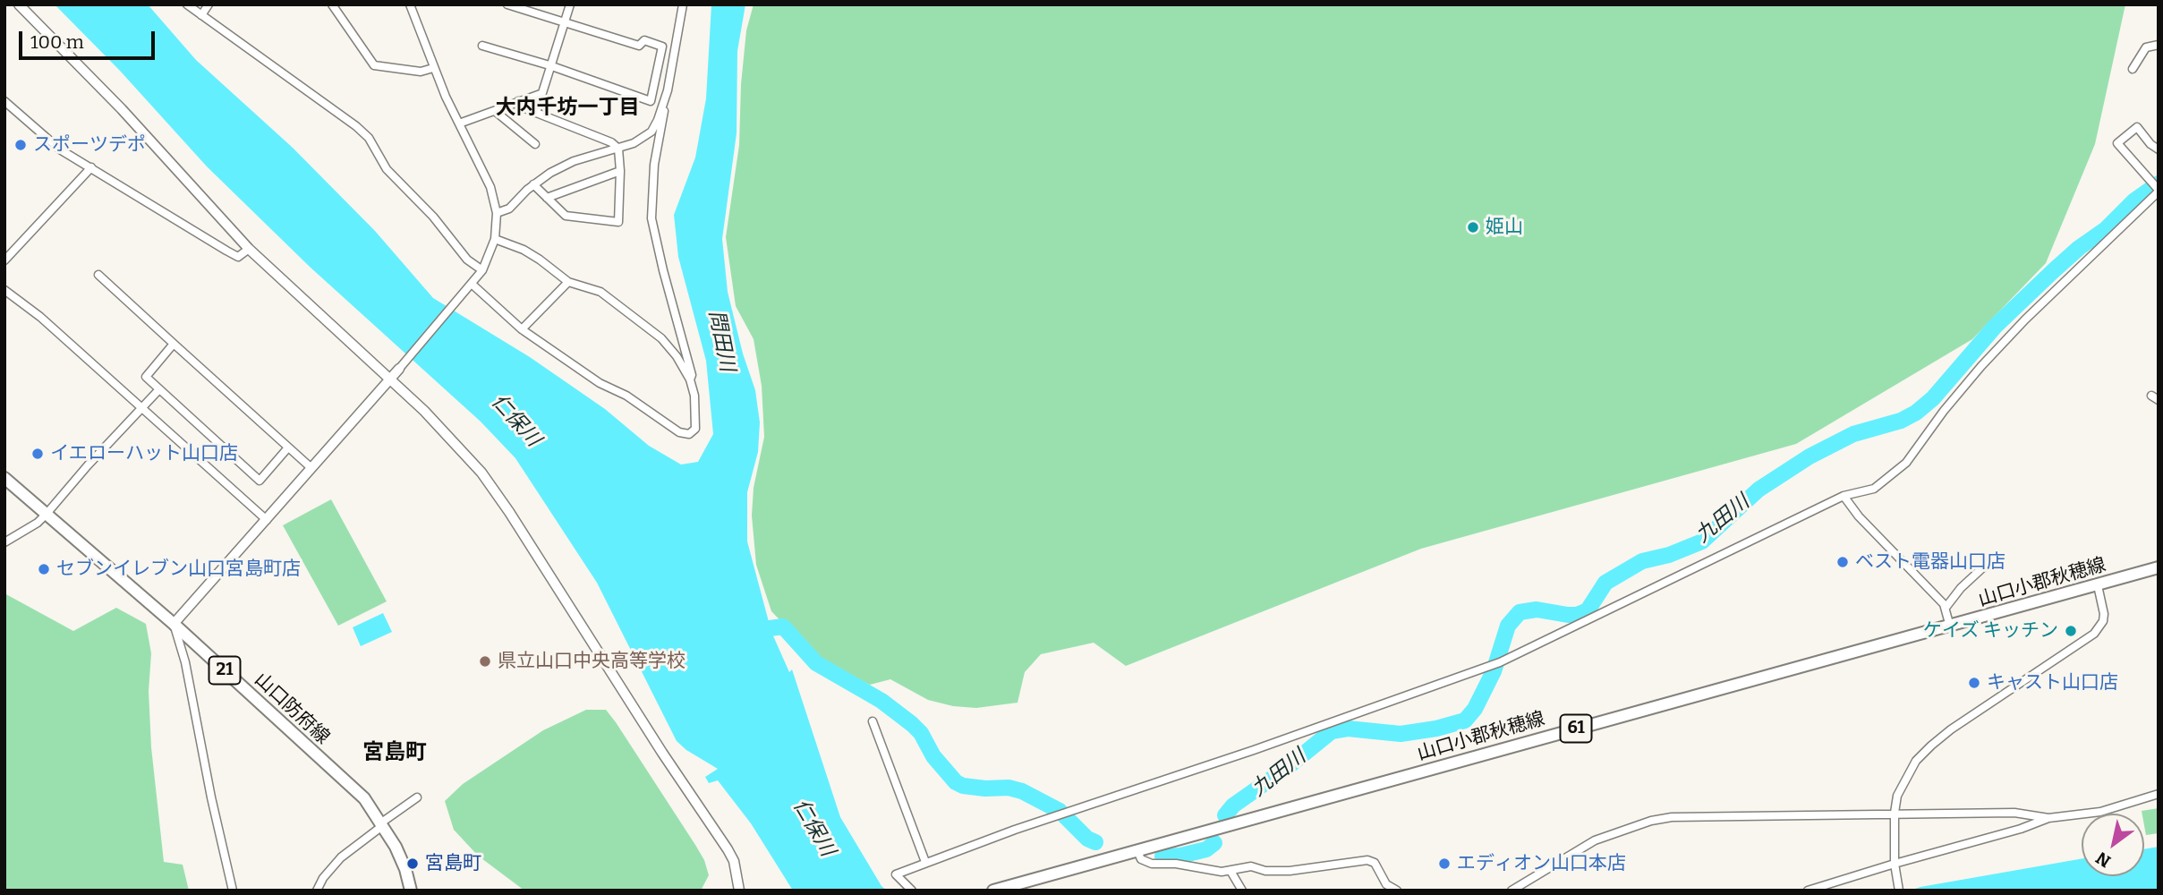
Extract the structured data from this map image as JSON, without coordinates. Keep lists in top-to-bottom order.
{
  "streets": {
    "main road": [
      "山口小郡秋穂線",
      "21",
      "山口防府線",
      "61"
    ]
  },
  "districts": ["大内千坊一丁目", "宮島町"],
  "water": ["問田川", "仁保川", "九田川"],
  "places": [
    "スポーツデポ",
    "姫山",
    "イエローハット山口店",
    "ベスト電器山口店",
    "セブンイレブン山口宮島町店",
    "ケイズ キッチン",
    "県立山口中央高等学校",
    "キャスト山口店",
    "宮島町",
    "エディオン山口本店"
  ],
  "scale_bar": "100 m",
  "north": "bottom left"
}
